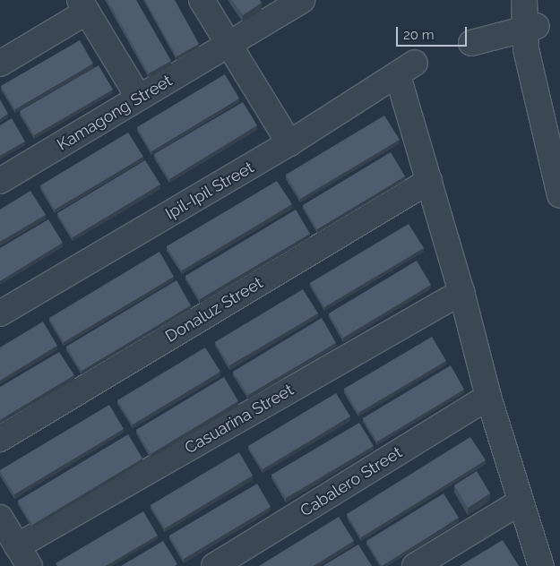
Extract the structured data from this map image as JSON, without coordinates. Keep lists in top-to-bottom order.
{
  "streets": {
    "street": [
      "Kamagong Street",
      "Ipil-Ipil Street",
      "Donaluz Street",
      "Casuarina Street",
      "Cabalero Street"
    ]
  },
  "crossings": [
    ["Ipil-Ipil Street", "Donaluz Street"]
  ],
  "scale_bar": "20 m"
}
